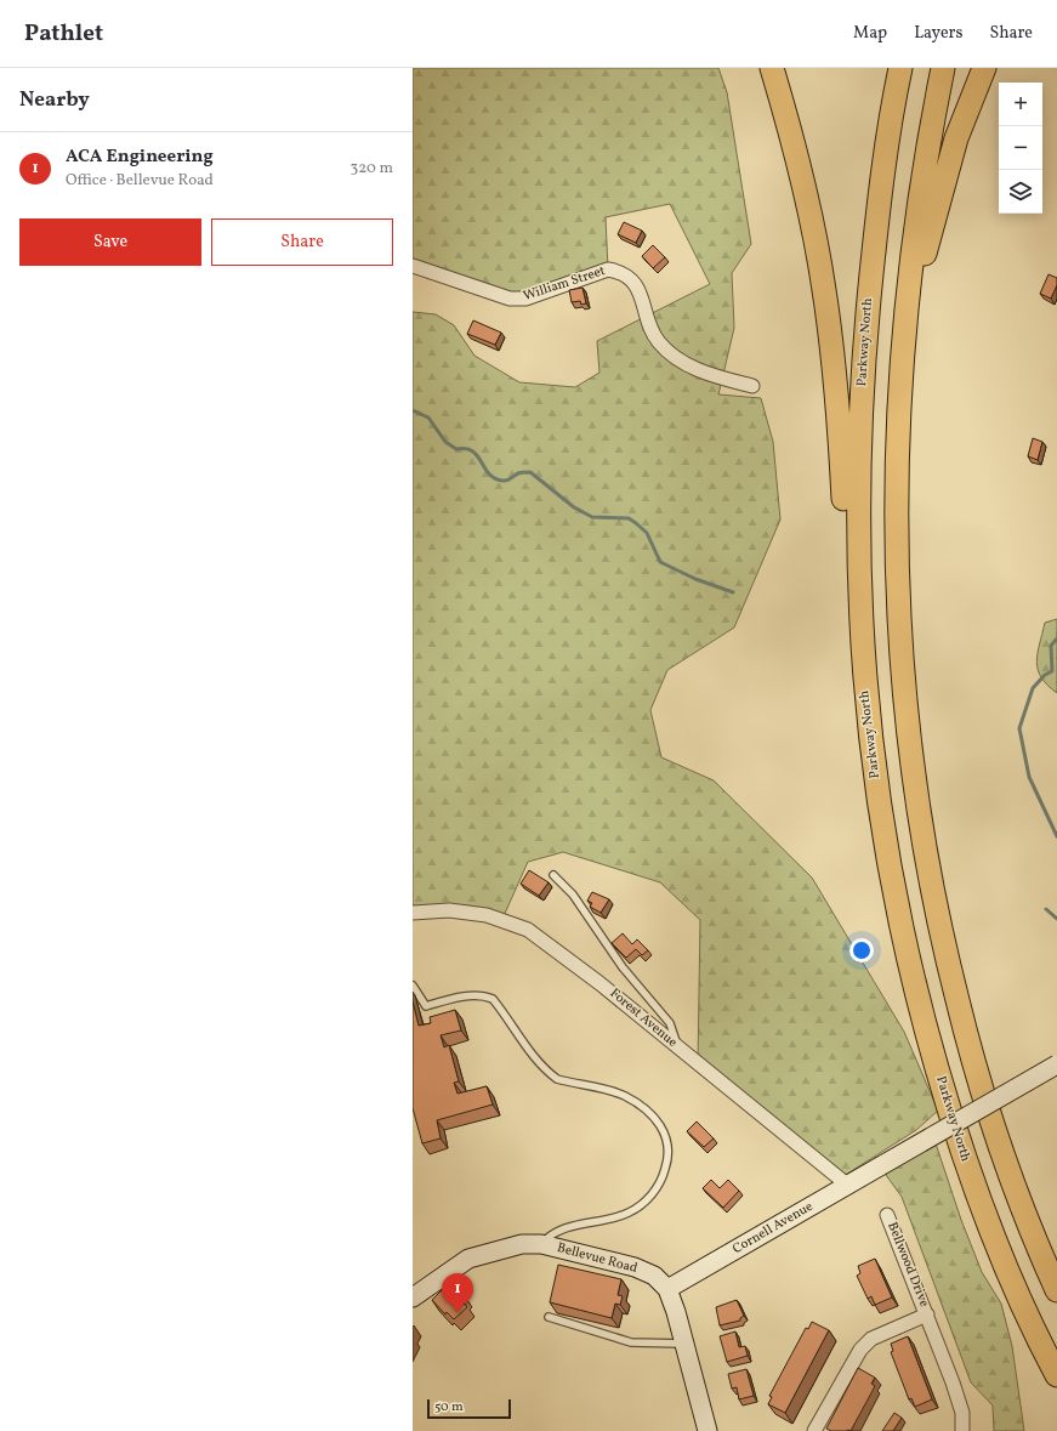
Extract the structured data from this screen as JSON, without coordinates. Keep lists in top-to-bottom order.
{
  "streets": {
    "highway": ["Parkway North"],
    "street": [
      "William Street",
      "Forest Avenue",
      "Cornell Avenue",
      "Bellevue Road",
      "Bellwood Drive"
    ]
  },
  "crossings": [
    ["Forest Avenue", "Cornell Avenue"],
    ["Cornell Avenue", "Bellevue Road"]
  ],
  "scale_bar": "50 m",
  "page": {
    "header": "Pathlet",
    "nav": ["Map", "Layers", "Share"],
    "heading": "Nearby",
    "map_buttons": ["+", "−"],
    "list": [
      {
        "mark": "1",
        "name": "ACA Engineering",
        "note": "Office · Bellevue Road",
        "value": "320 m"
      }
    ],
    "buttons": ["Save", "Share"],
    "pins": "1",
    "scale": "50 m"
  }
}
